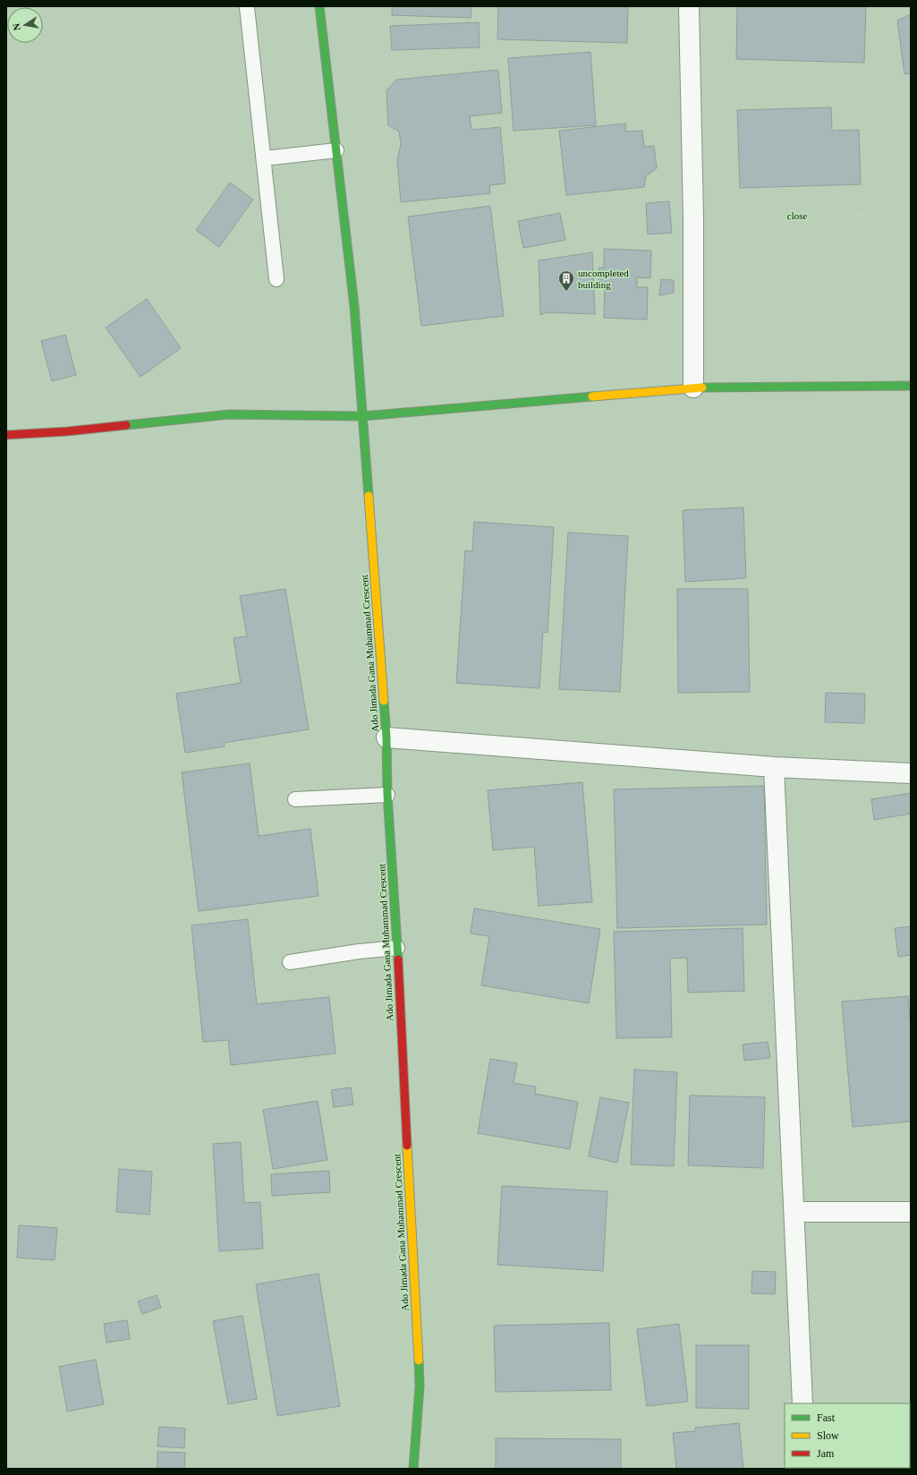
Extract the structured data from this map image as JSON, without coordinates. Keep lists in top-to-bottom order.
{
  "streets": {
    "street": ["Ado Jimada Gana Muhammad Crescent"],
    "path": ["close"]
  },
  "places": {
    "building": ["uncompleted building"]
  },
  "legend": ["Fast", "Slow", "Jam"],
  "north": "left"
}
